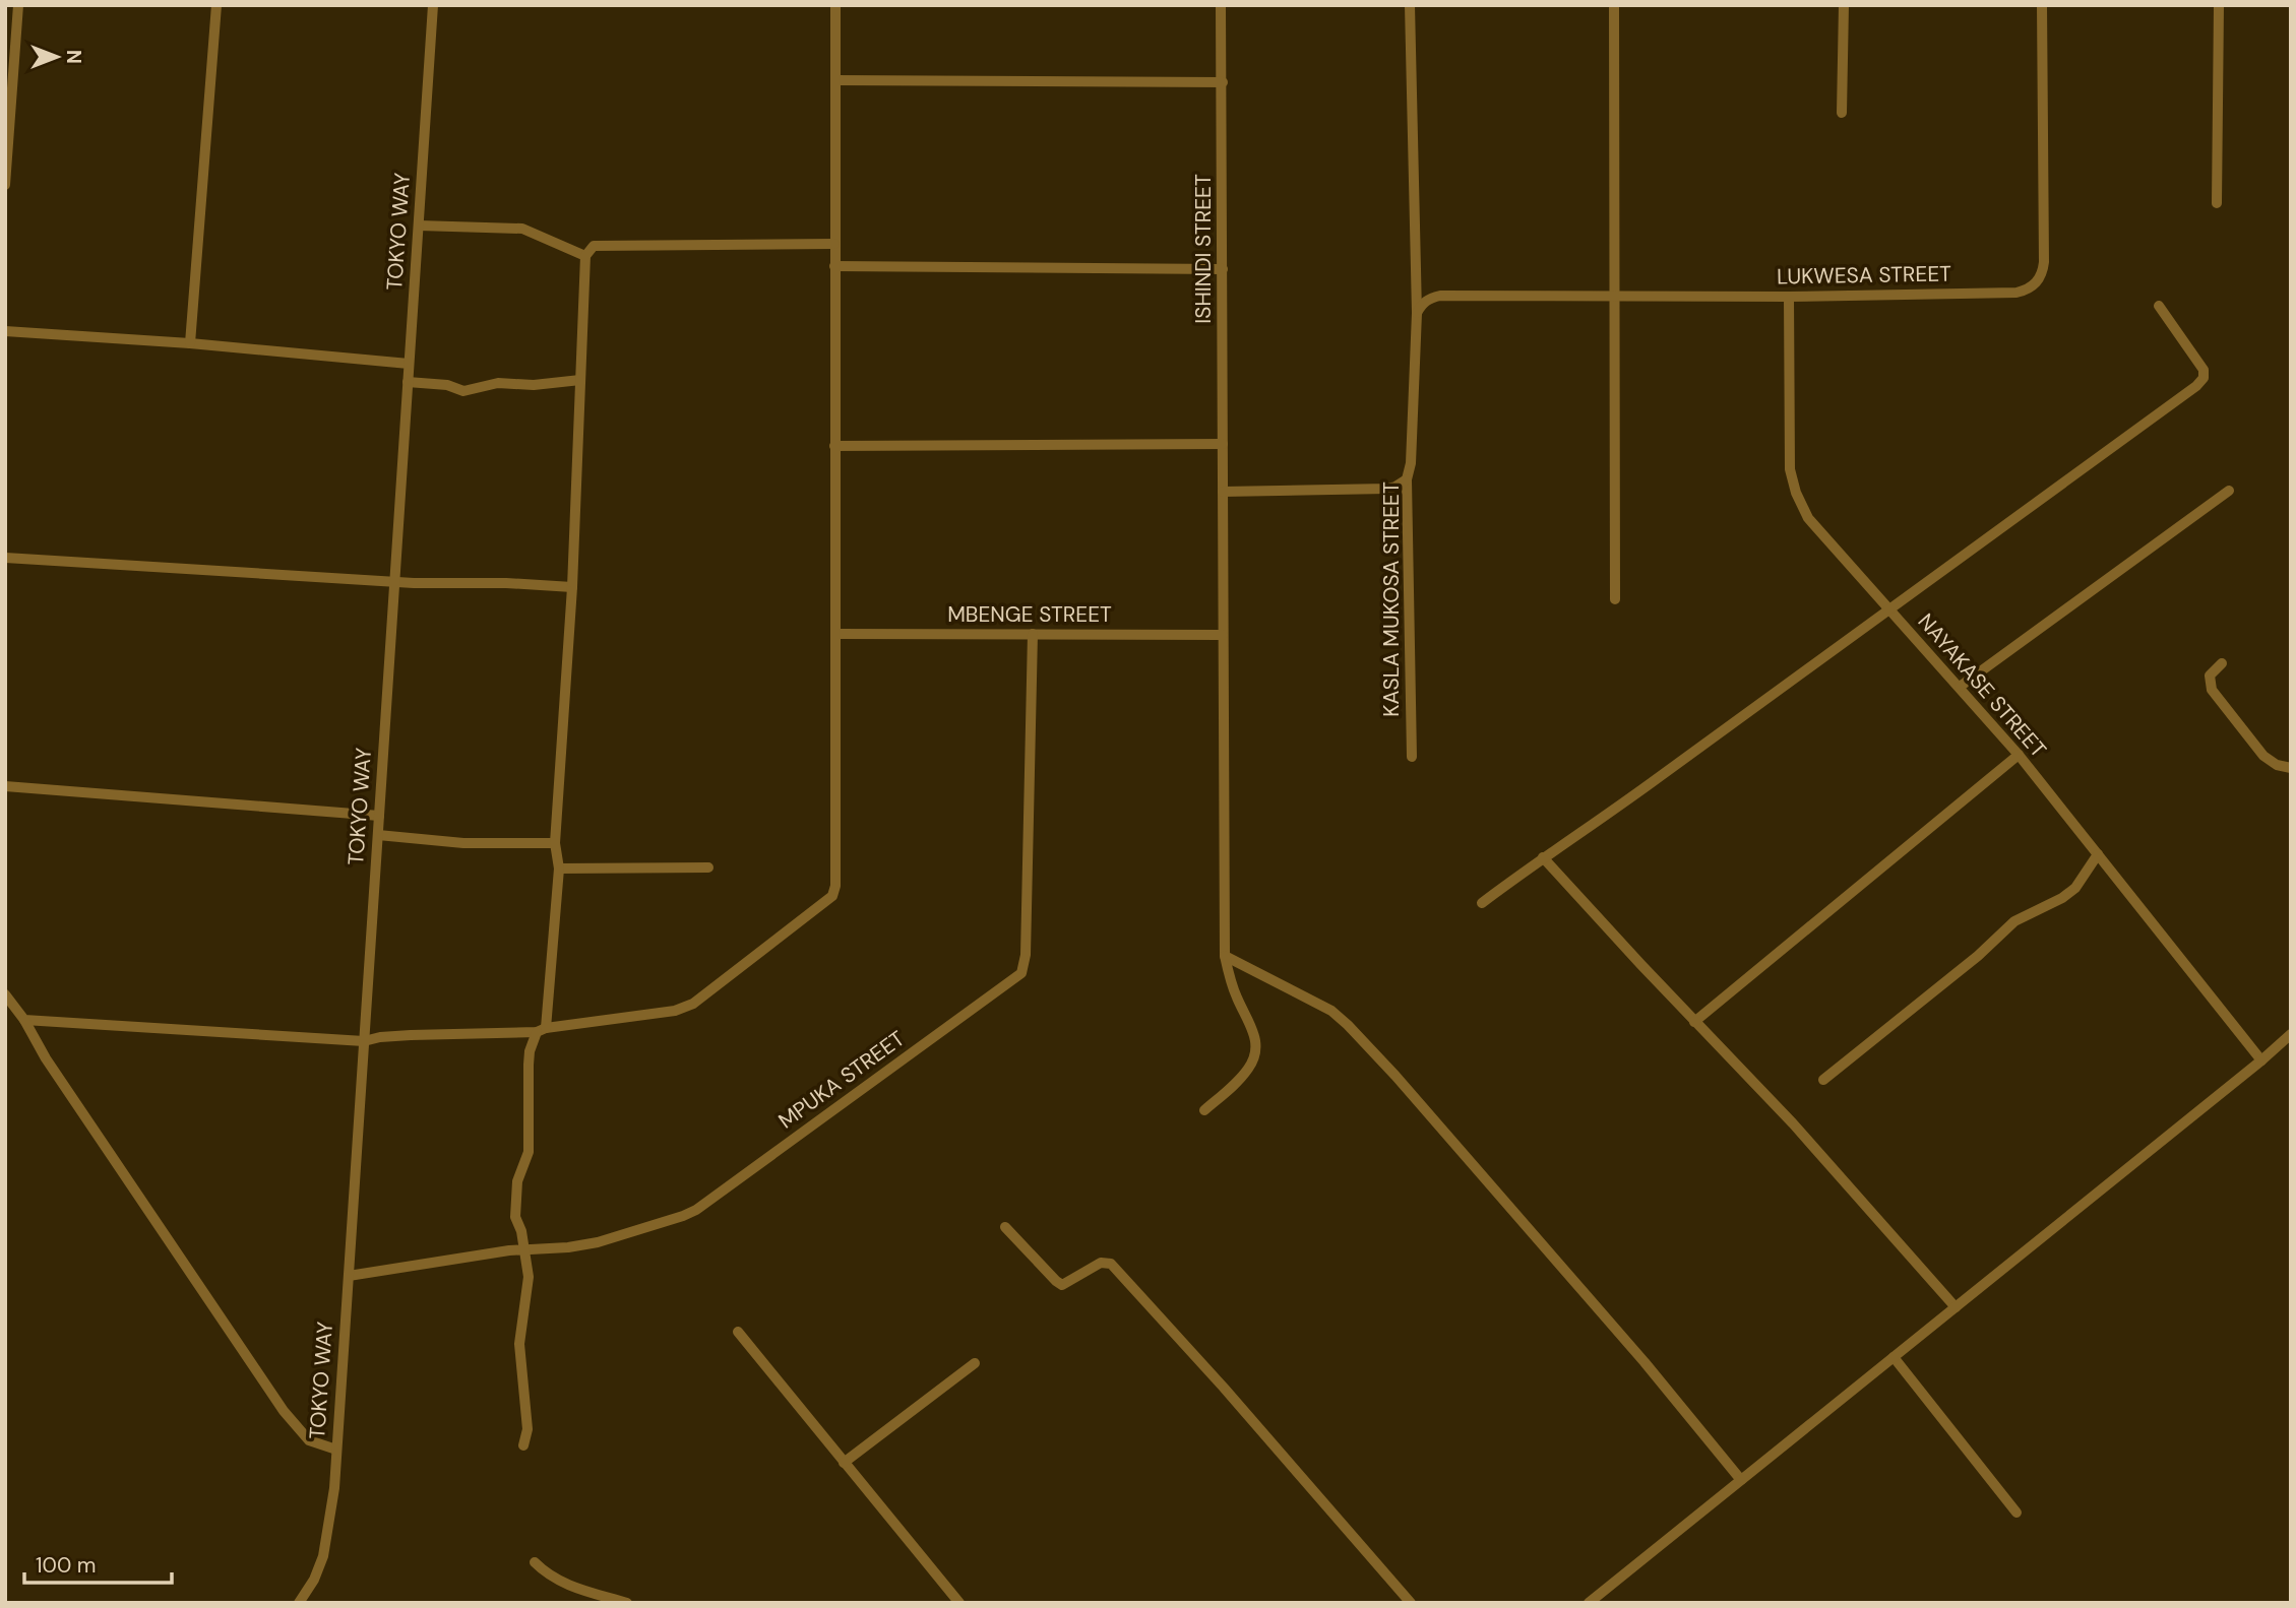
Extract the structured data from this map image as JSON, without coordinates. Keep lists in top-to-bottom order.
{
  "streets": {
    "street": [
      "TOKYO WAY",
      "ISHINDI STREET",
      "LUKWESA STREET",
      "KASLA MUKOSA STREET",
      "MBENGE STREET",
      "NAYAKASE STREET",
      "MPUKA STREET"
    ]
  },
  "crossings": [
    ["TOKYO WAY", "MPUKA STREET"],
    ["ISHINDI STREET", "MBENGE STREET"],
    ["LUKWESA STREET", "KASLA MUKOSA STREET"],
    ["LUKWESA STREET", "NAYAKASE STREET"],
    ["MBENGE STREET", "MPUKA STREET"]
  ],
  "scale_bar": "100 m",
  "north": "right"
}
